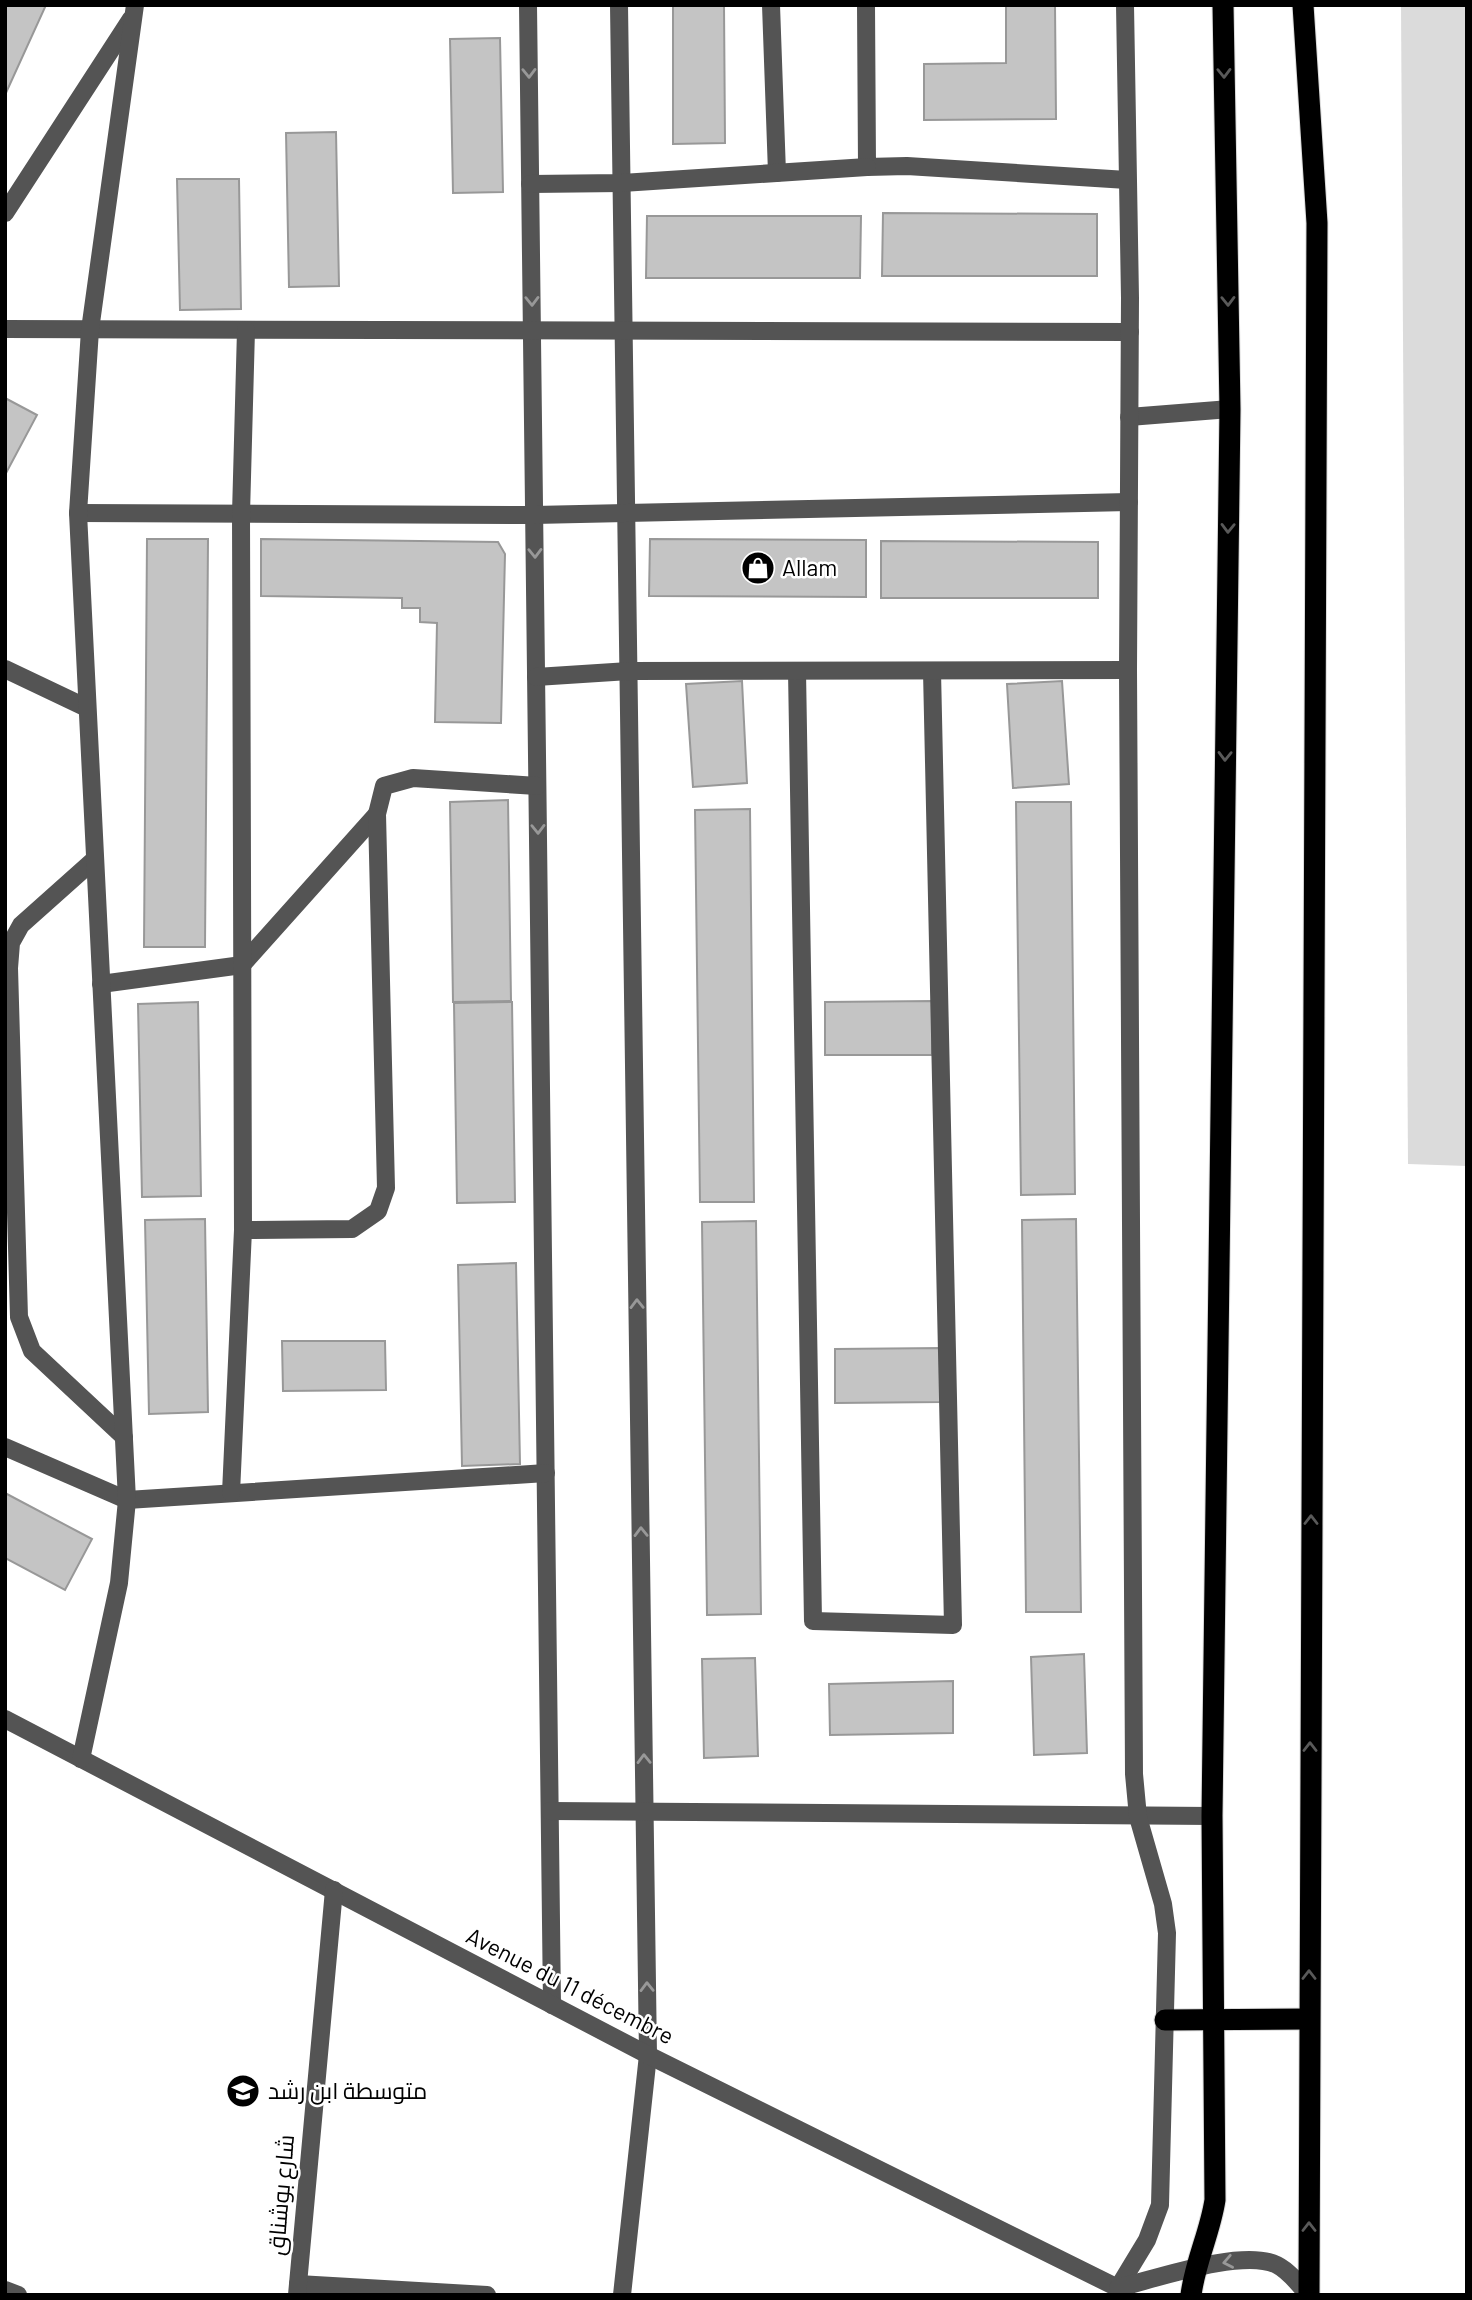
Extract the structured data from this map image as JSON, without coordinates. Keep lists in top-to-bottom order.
{
  "streets": {
    "street": ["Avenue du 11 décembre", "شارع بوشناق"]
  },
  "crossings": [
    ["Avenue du 11 décembre", "شارع بوشناق"]
  ],
  "places": {
    "shop": ["Allam"],
    "school or university": ["متوسطة ابن رشد"]
  }
}
